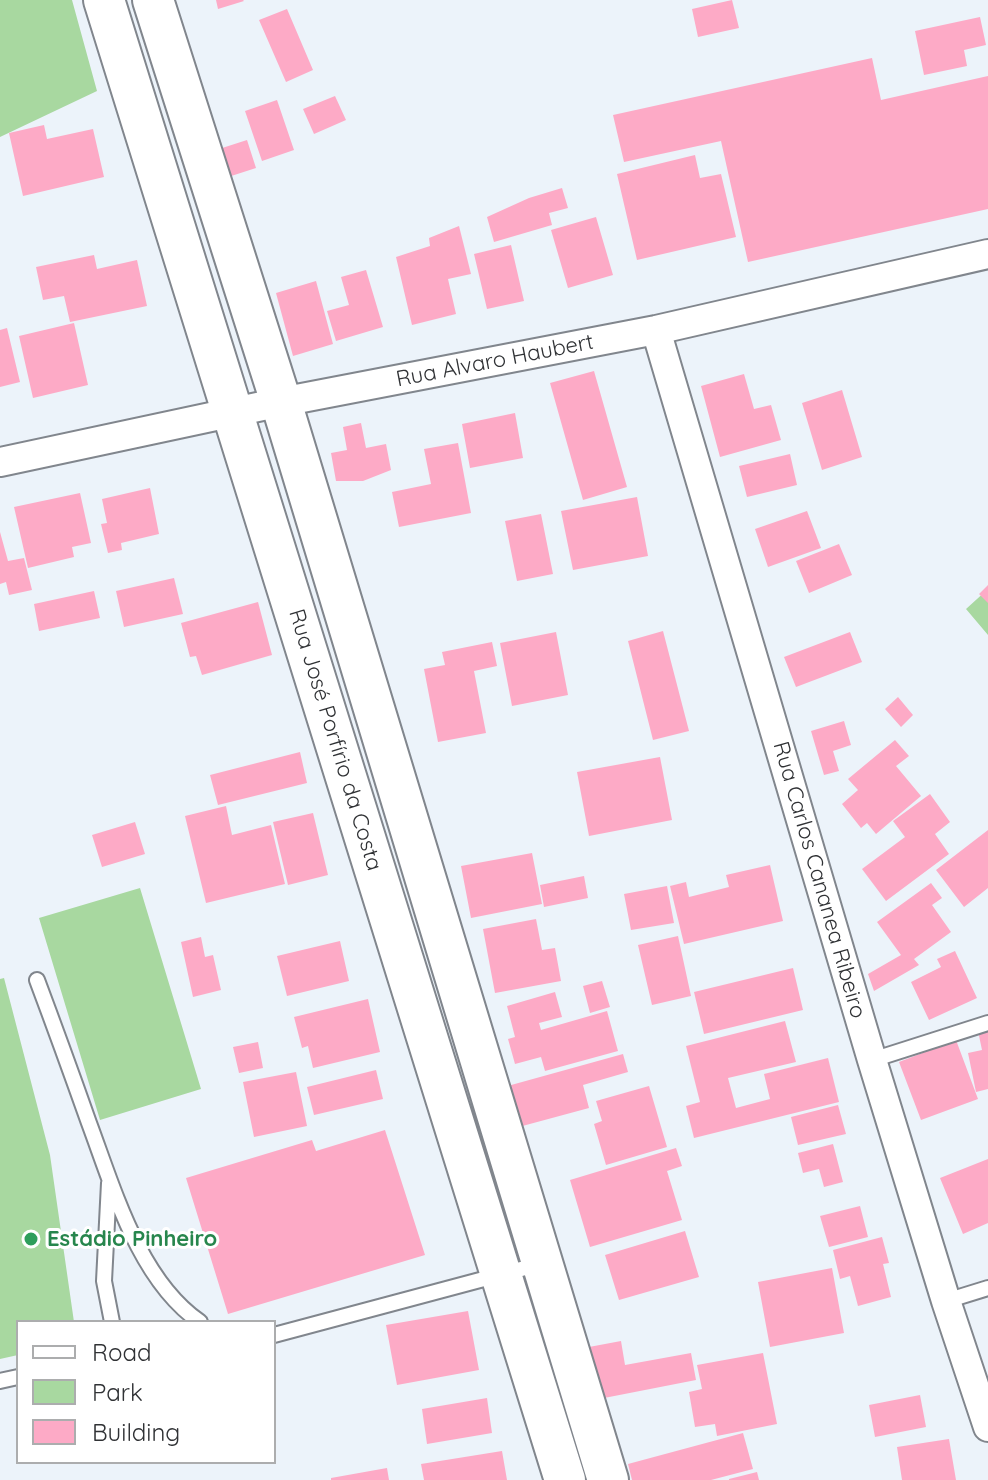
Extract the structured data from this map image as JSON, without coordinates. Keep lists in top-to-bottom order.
{
  "streets": {
    "street": ["Rua Alvaro Haubert", "Rua José Porfírio da Costa", "Rua Carlos Cananea Ribeiro"]
  },
  "crossings": [
    ["Rua Alvaro Haubert", "Rua José Porfírio da Costa"],
    ["Rua Alvaro Haubert", "Rua Carlos Cananea Ribeiro"]
  ],
  "places": ["Estádio Pinheiro"],
  "legend": ["Road", "Park", "Building"]
}
